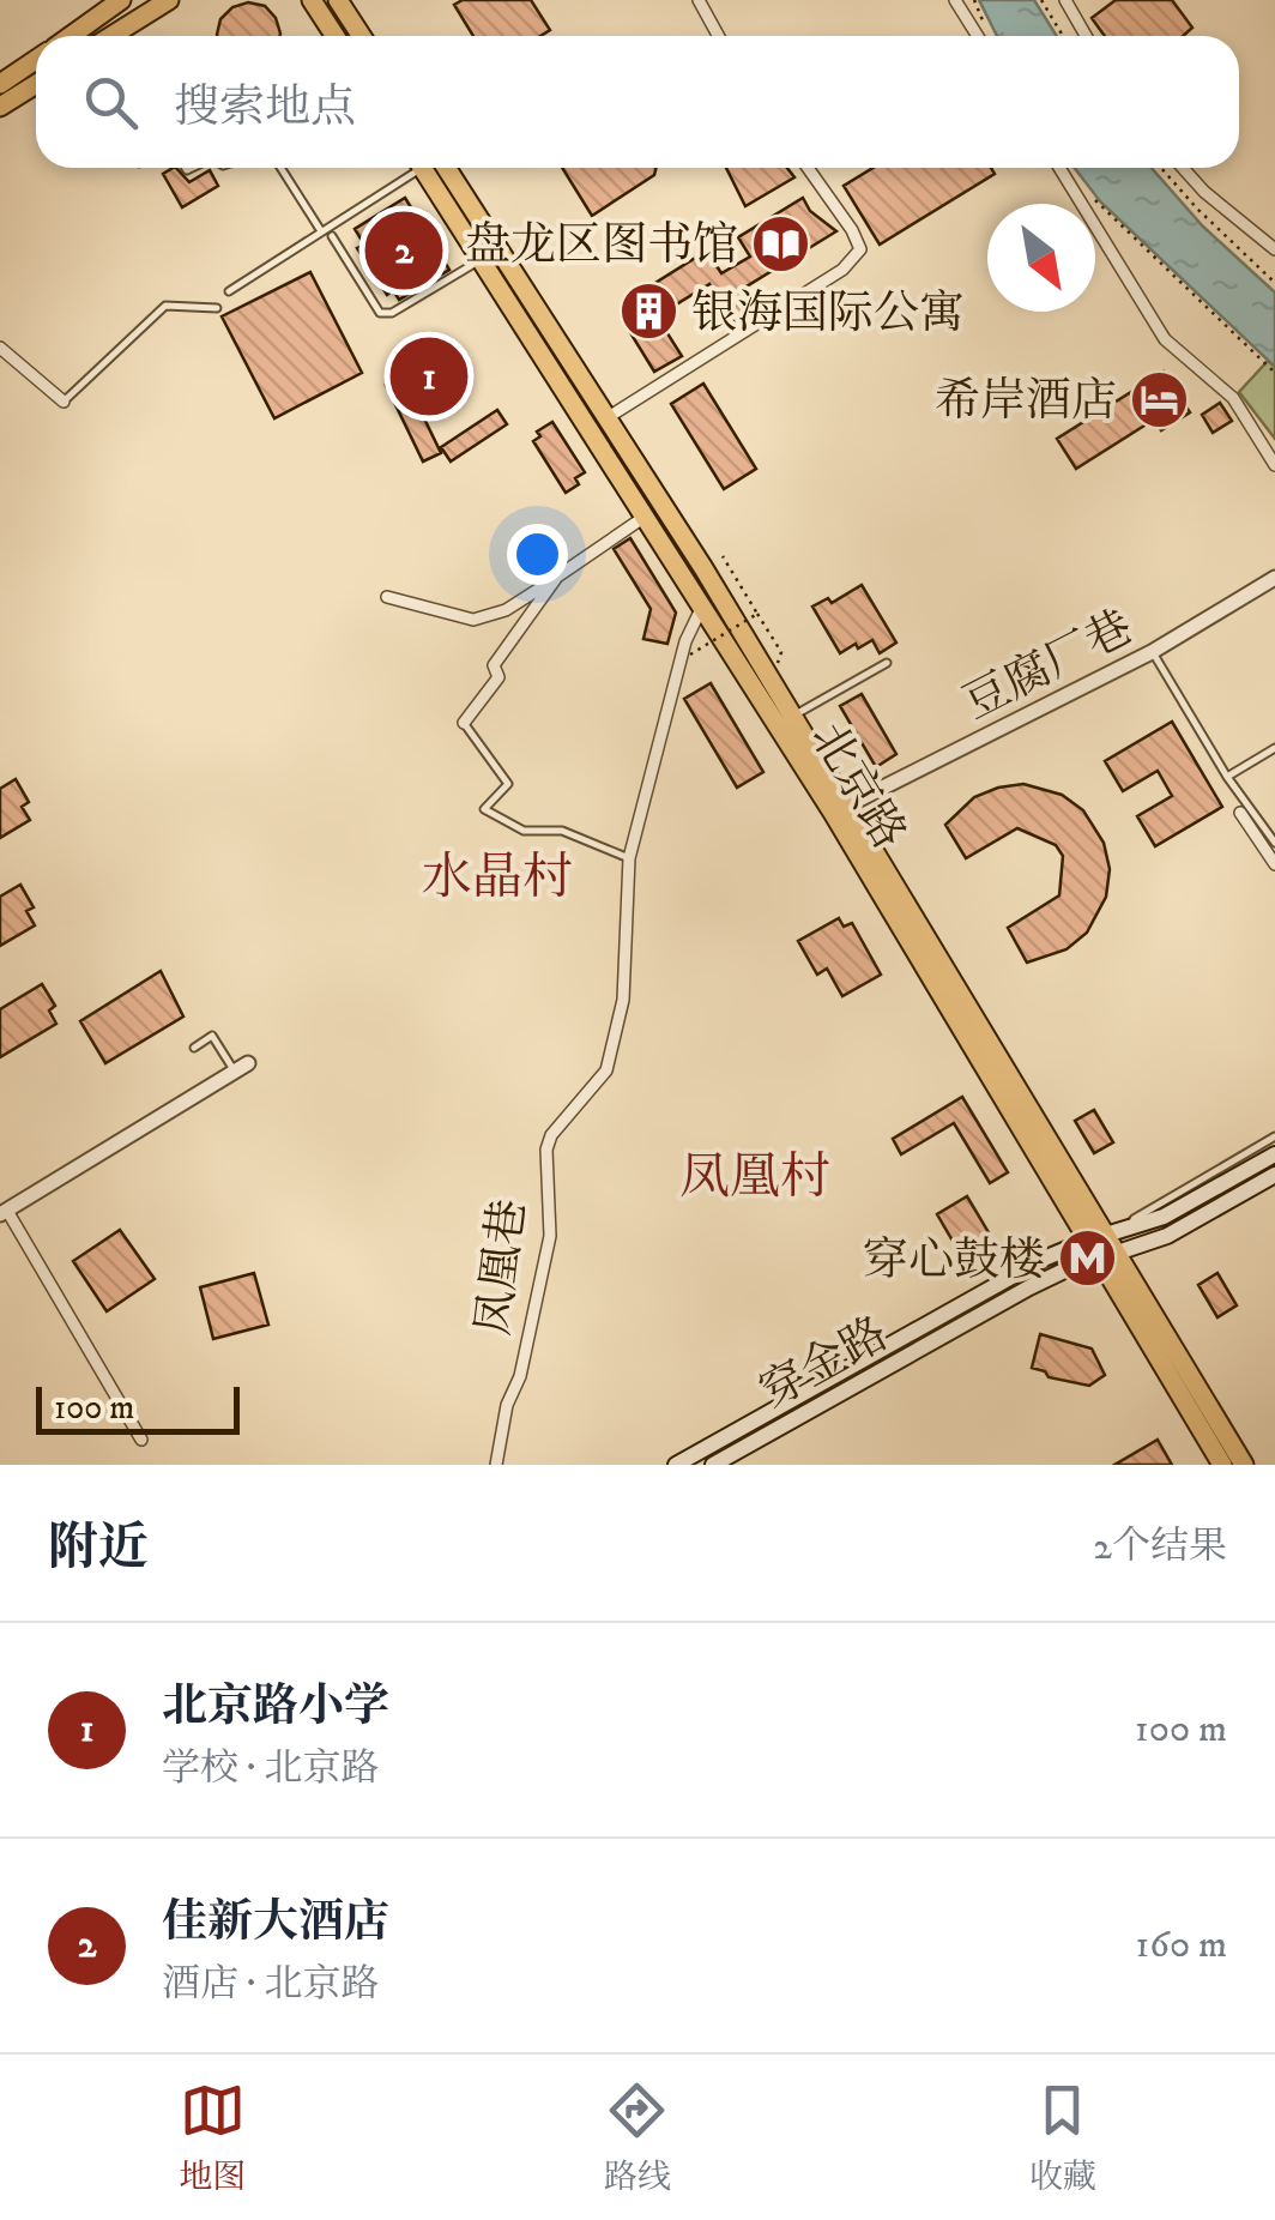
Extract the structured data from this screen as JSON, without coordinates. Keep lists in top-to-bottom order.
{
  "streets": {
    "main road": ["北京路", "穿金路"],
    "street": ["豆腐厂巷", "凤凰巷"]
  },
  "crossings": [
    ["豆腐厂巷", "北京路"],
    ["北京路", "凤凰巷"],
    ["北京路", "穿金路"]
  ],
  "districts": ["水晶村", "凤凰村"],
  "places": {
    "library": ["盘龙区图书馆"],
    "building": ["银海国际公寓"],
    "hotel": ["希岸酒店"],
    "metro station": ["穿心鼓楼"]
  },
  "scale_bar": "100 m",
  "north": "bottom right",
  "page": {
    "search": "搜索地点",
    "pins": ["2", "1"],
    "scale": "100 m",
    "heading": ["附近", "2个结果"],
    "list": [
      {
        "mark": "1",
        "name": "北京路小学",
        "note": "学校 · 北京路",
        "value": "100 m"
      },
      {
        "mark": "2",
        "name": "佳新大酒店",
        "note": "酒店 · 北京路",
        "value": "160 m"
      }
    ],
    "nav": ["地图", "路线", "收藏"]
  }
}
